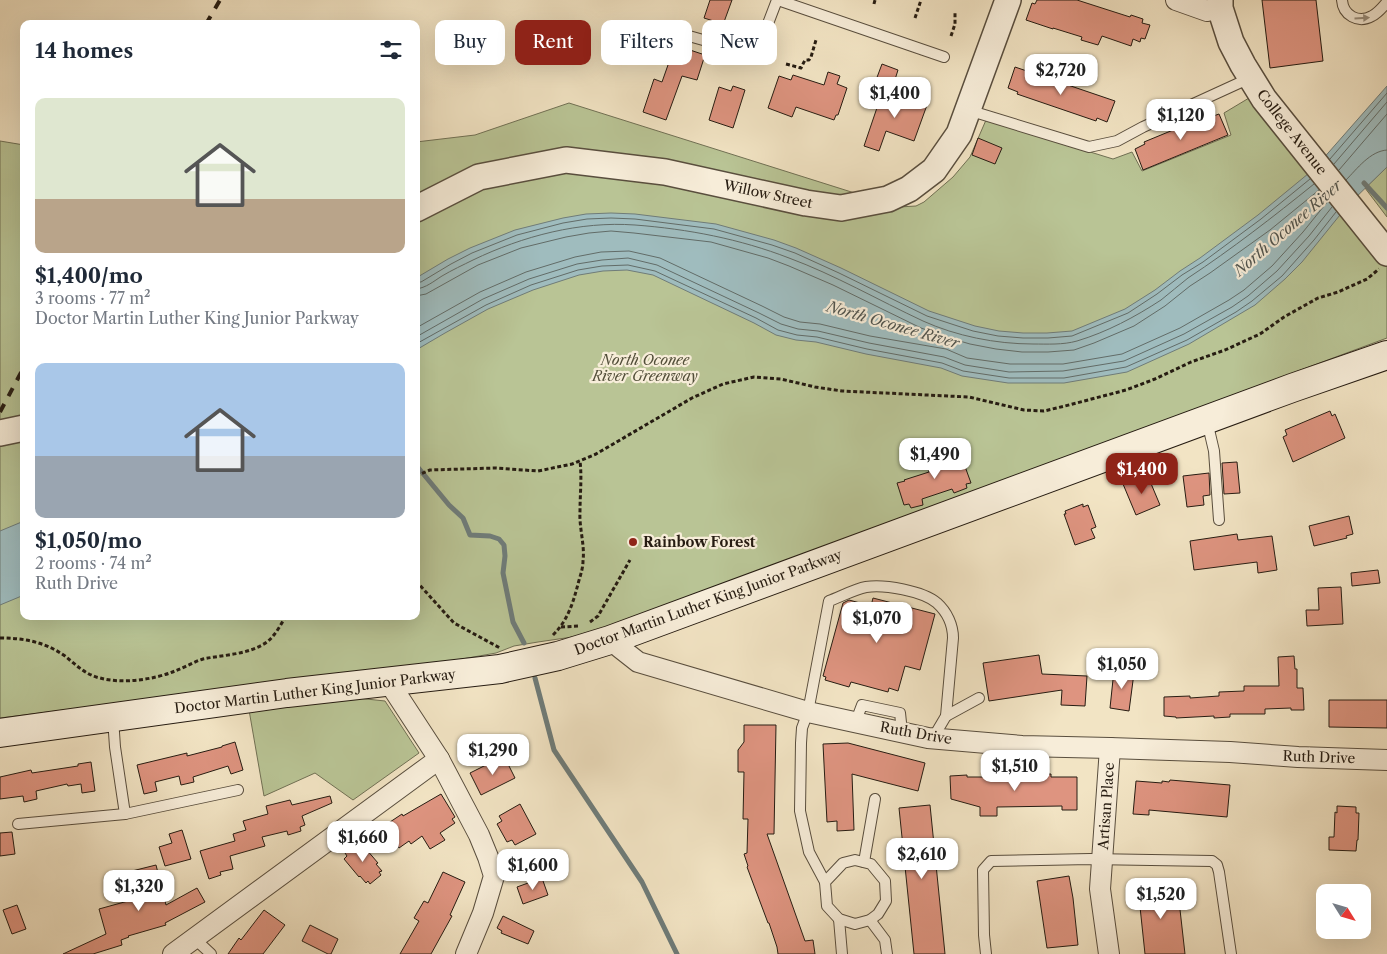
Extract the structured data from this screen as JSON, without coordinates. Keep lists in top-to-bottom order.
{
  "streets": {
    "main road": ["Doctor Martin Luther King Junior Parkway"],
    "street": [
      "College Avenue",
      "Willow Street",
      "Ruth Drive",
      "Artisan Place"
    ]
  },
  "crossings": [
    ["Doctor Martin Luther King Junior Parkway", "Ruth Drive"],
    ["Ruth Drive", "Artisan Place"]
  ],
  "water": ["North Oconee River"],
  "parks": ["North Oconee River Greenway"],
  "places": ["Rainbow Forest"],
  "north": "bottom right",
  "page": {
    "chip": [
      "Buy",
      "Rent",
      "Filters",
      "New"
    ],
    "heading": "14 homes",
    "price": [
      "$2,720",
      "$1,400",
      "$1,120",
      "$1,490",
      "$1,400",
      "$1,070",
      "$1,050",
      "$1,290",
      "$1,510",
      "$1,660",
      "$2,610",
      "$1,600",
      "$1,320",
      "$1,520"
    ],
    "list": [
      {
        "name": "$1,400/mo",
        "note": "3 rooms · 77 m² · Doctor Martin Luther King Junior Parkway"
      },
      {
        "name": "$1,050/mo",
        "note": "2 rooms · 74 m² · Ruth Drive"
      }
    ]
  }
}
